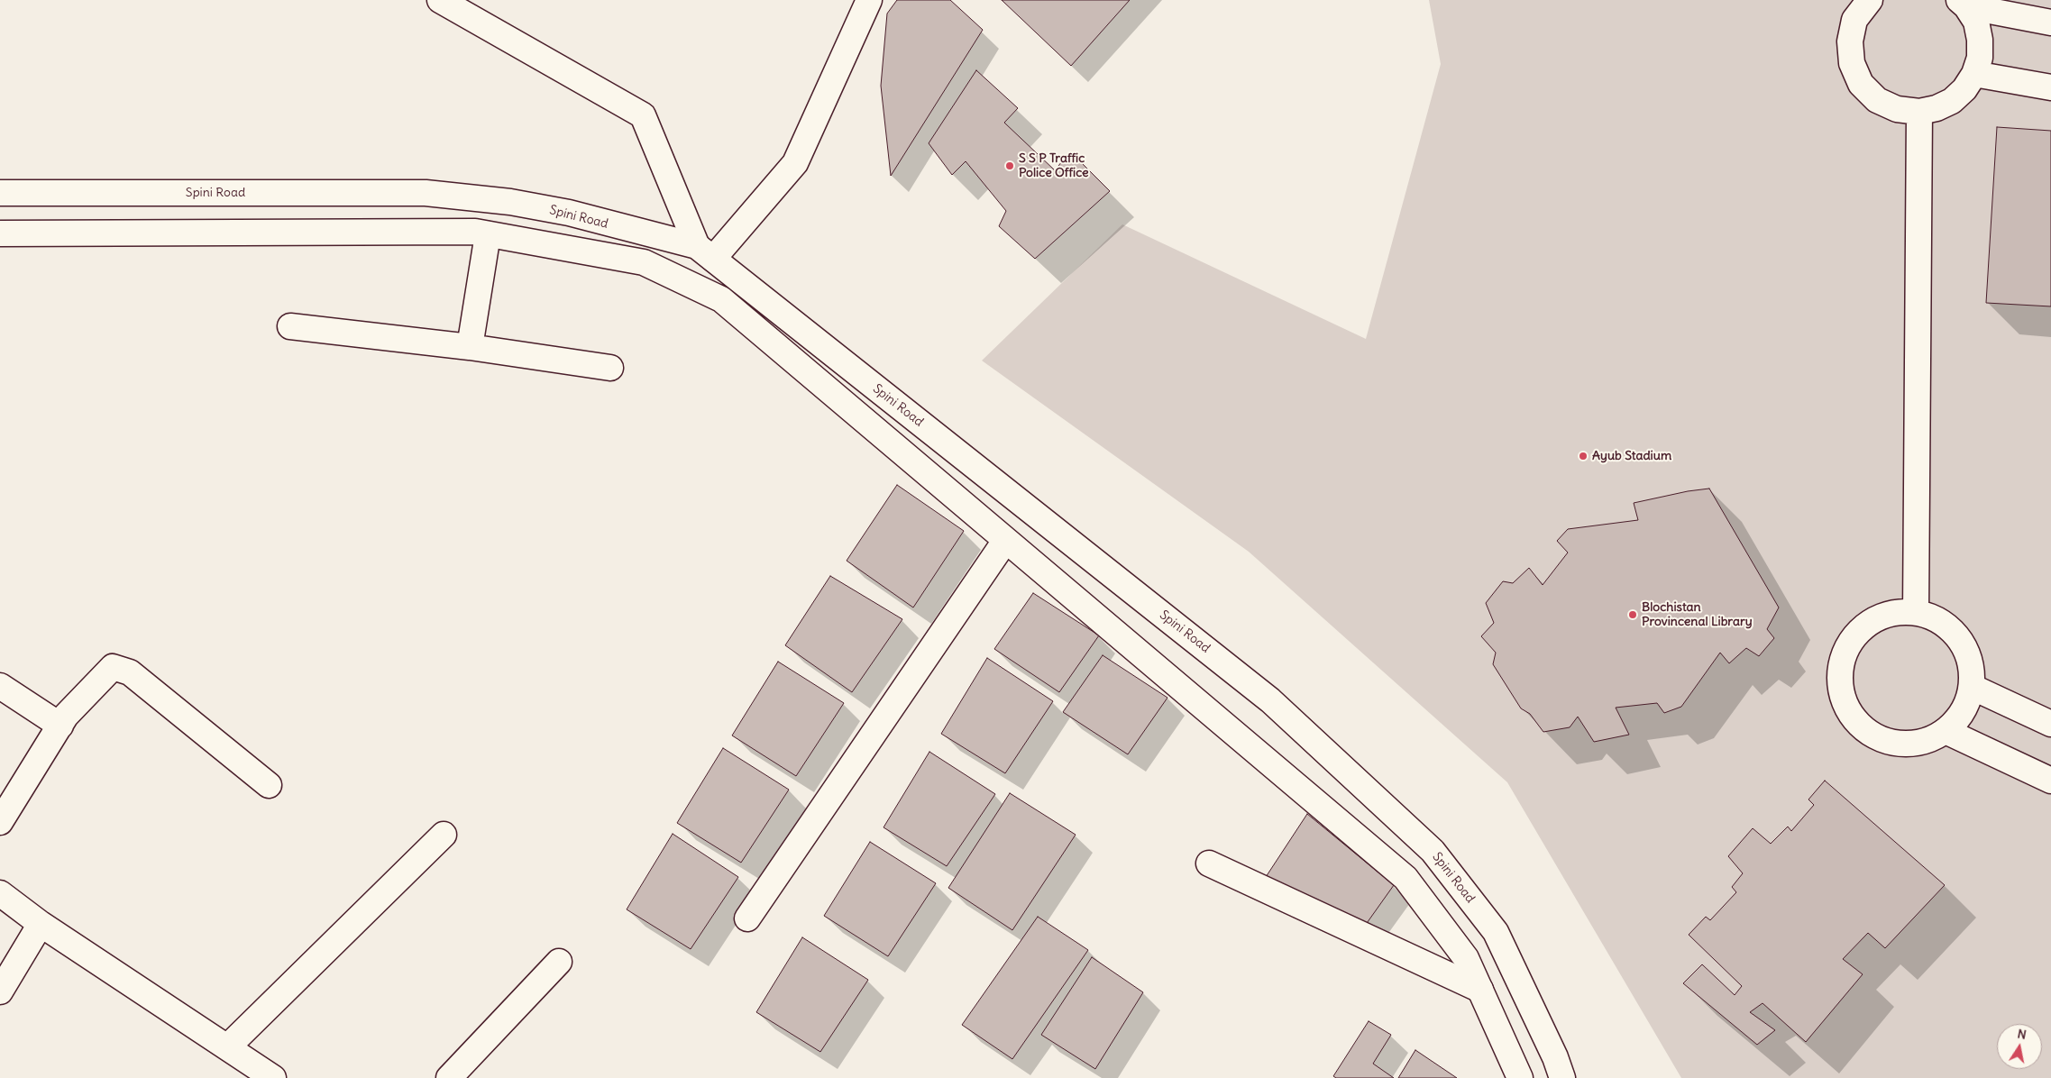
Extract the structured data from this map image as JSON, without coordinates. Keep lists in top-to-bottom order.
{
  "streets": {
    "main road": ["Spini Road"]
  },
  "places": ["S S P Traffic Police Office", "Ayub Stadium", "Blochistan Provincenal Library"],
  "north": "top"
}
